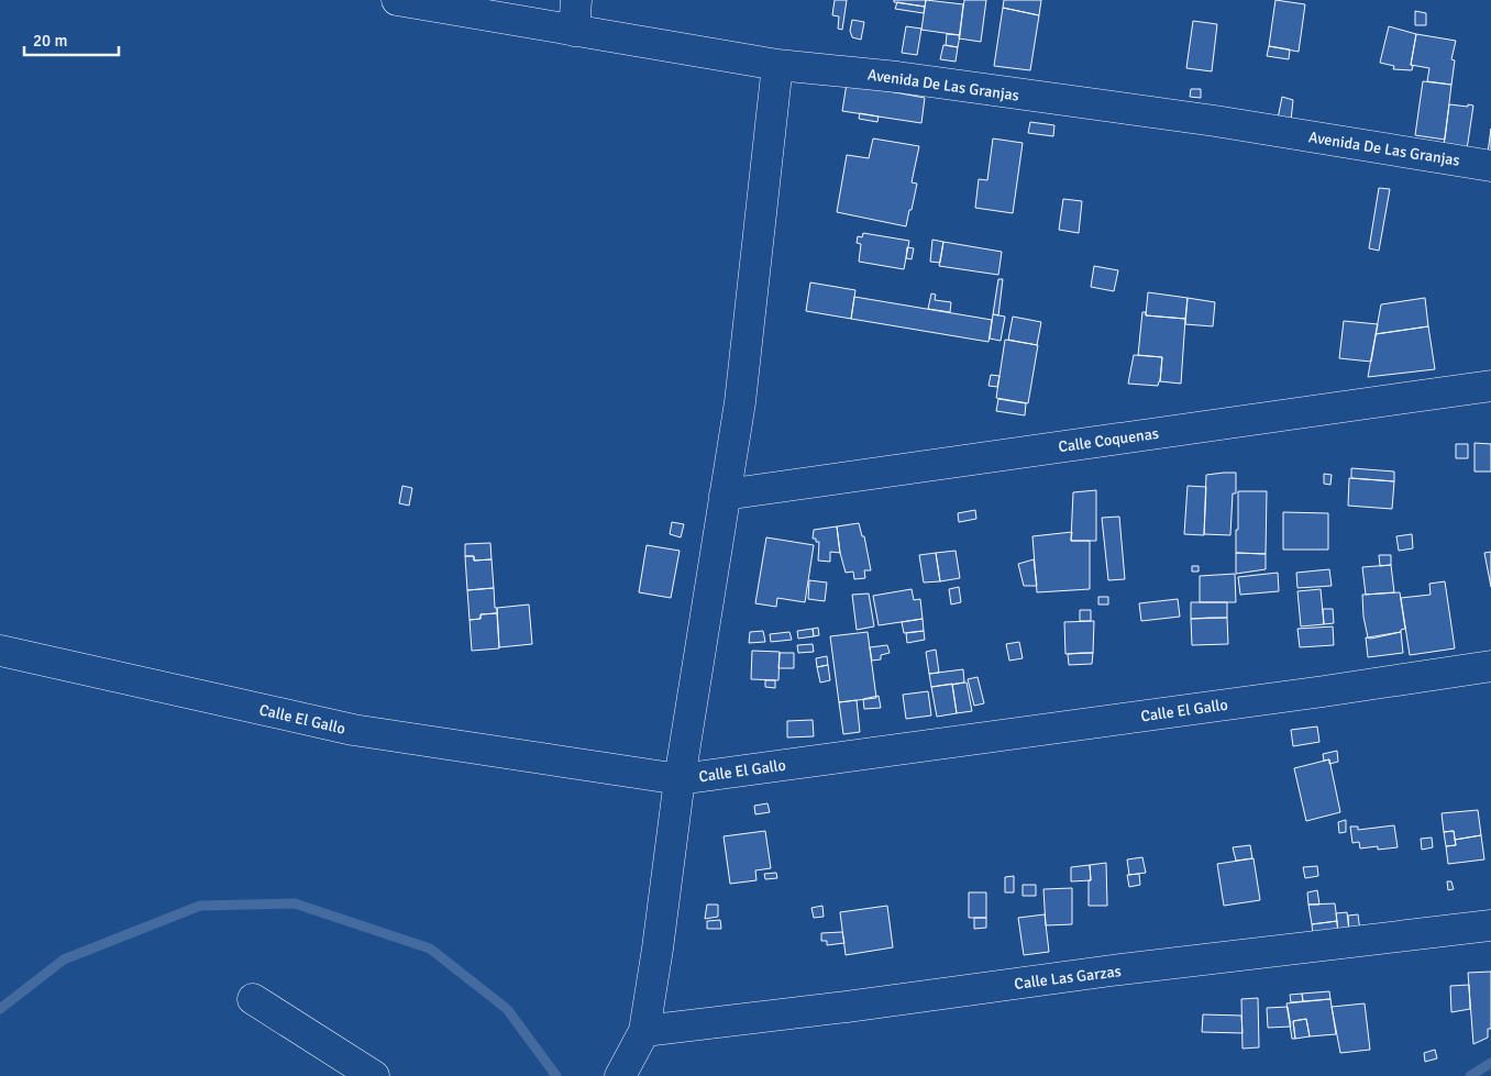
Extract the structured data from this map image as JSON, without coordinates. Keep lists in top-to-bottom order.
{
  "streets": {
    "street": [
      "Avenida De Las Granjas",
      "Calle Coquenas",
      "Calle El Gallo",
      "Calle Las Garzas"
    ]
  },
  "scale_bar": "20 m"
}
